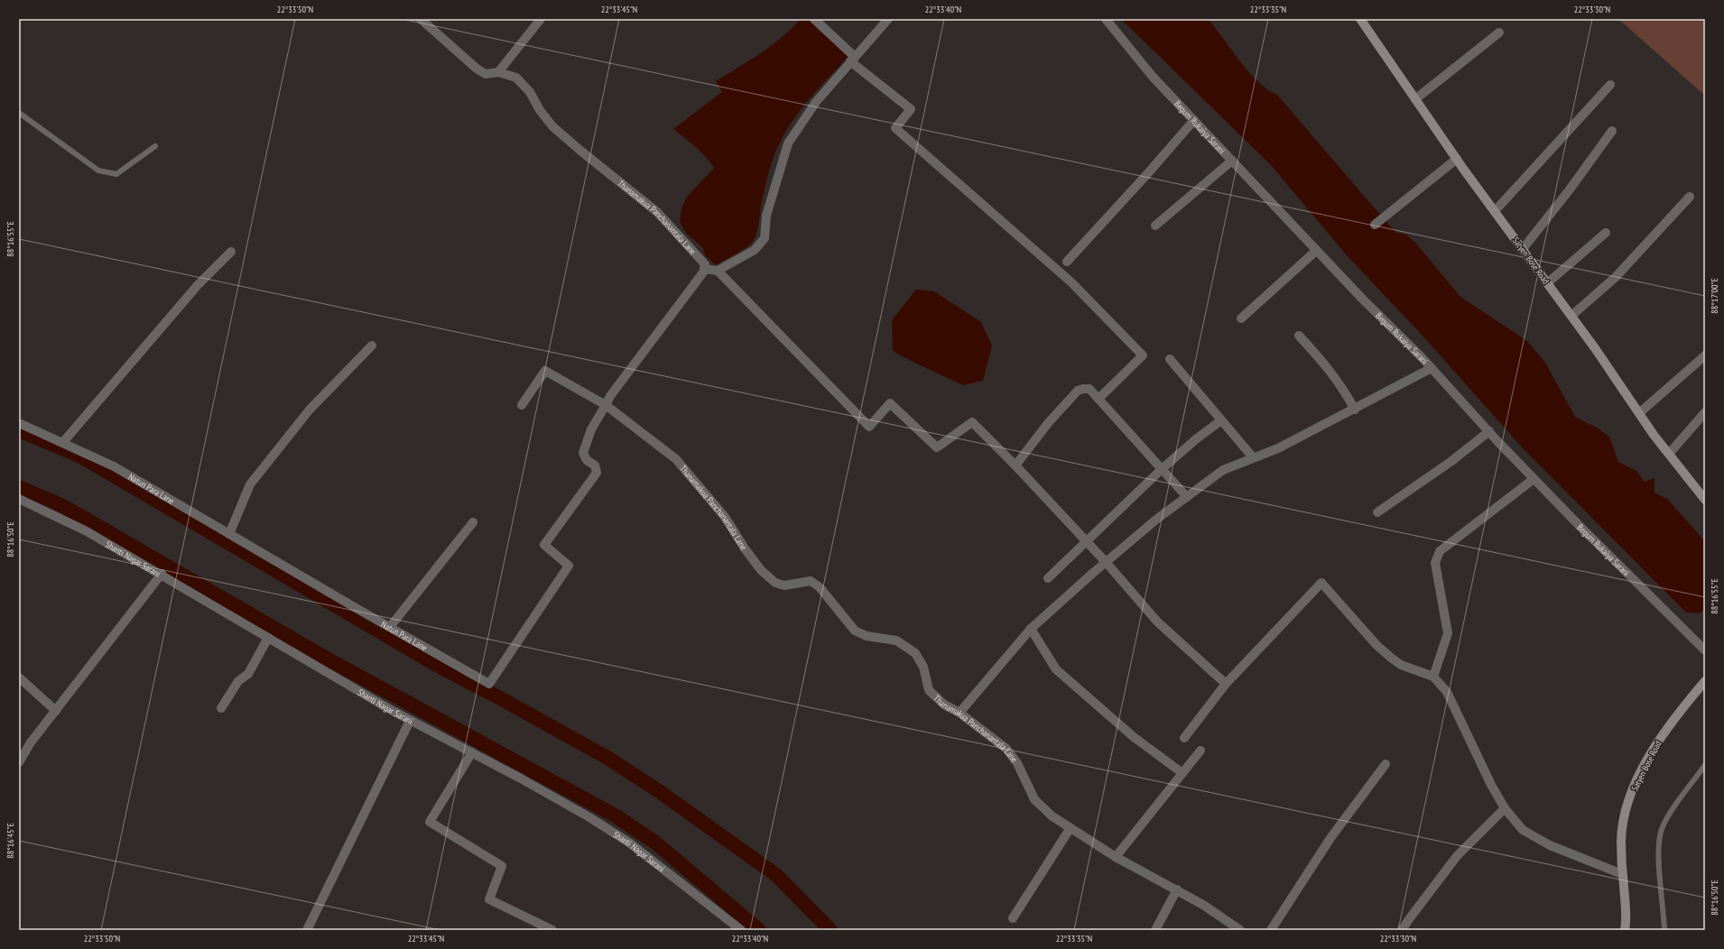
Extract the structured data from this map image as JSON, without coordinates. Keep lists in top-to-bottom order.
{
  "streets": {
    "main road": ["Satyen Bose Road"],
    "street": [
      "Begum Rukaiya Sarani",
      "Thanamakua Panchanantala Lane",
      "Natun Para Lane",
      "Shanti Nagar Sarani"
    ]
  },
  "crossings": [
    ["Thanamakua Panchanantala Lane", "Natun Para Lane"]
  ],
  "coordinates": [
    "22°33'50\"N",
    "22°33'45\"N",
    "22°33'40\"N",
    "22°33'35\"N",
    "22°33'30\"N",
    "88°16'55\"E",
    "88°17'00\"E",
    "88°16'50\"E",
    "88°16'45\"E"
  ]
}
